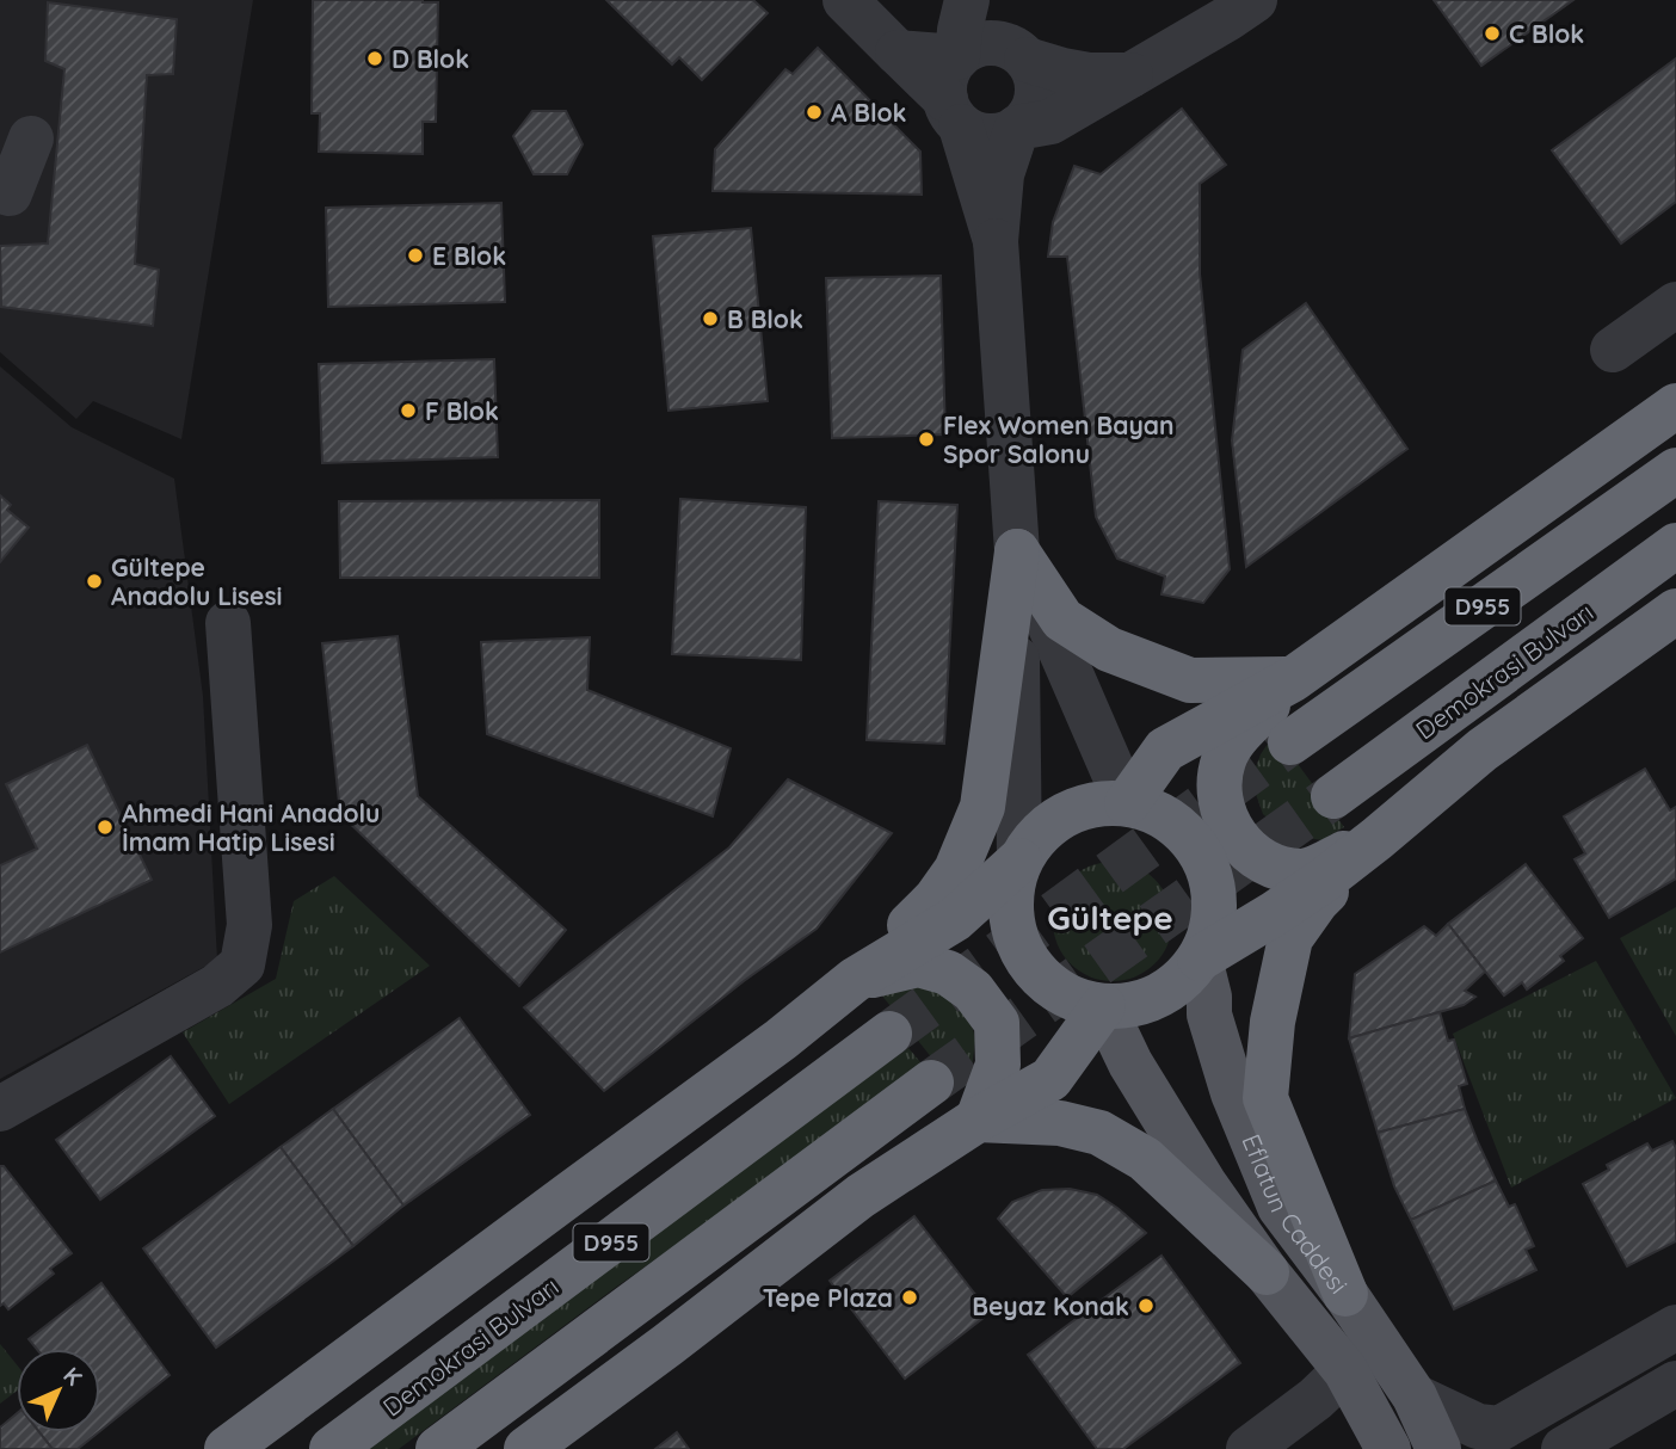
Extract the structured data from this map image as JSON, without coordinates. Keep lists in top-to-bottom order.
{
  "streets": {
    "highway": ["D955", "Demokrasi Bulvarı"],
    "main road": ["Eflatun Caddesi"]
  },
  "districts": ["Gültepe"],
  "places": [
    "C Blok",
    "D Blok",
    "A Blok",
    "E Blok",
    "B Blok",
    "F Blok",
    "Flex Women Bayan Spor Salonu",
    "Gültepe Anadolu Lisesi",
    "Ahmedi Hani Anadolu İmam Hatip Lisesi",
    "Tepe Plaza",
    "Beyaz Konak"
  ],
  "north": "top right"
}
